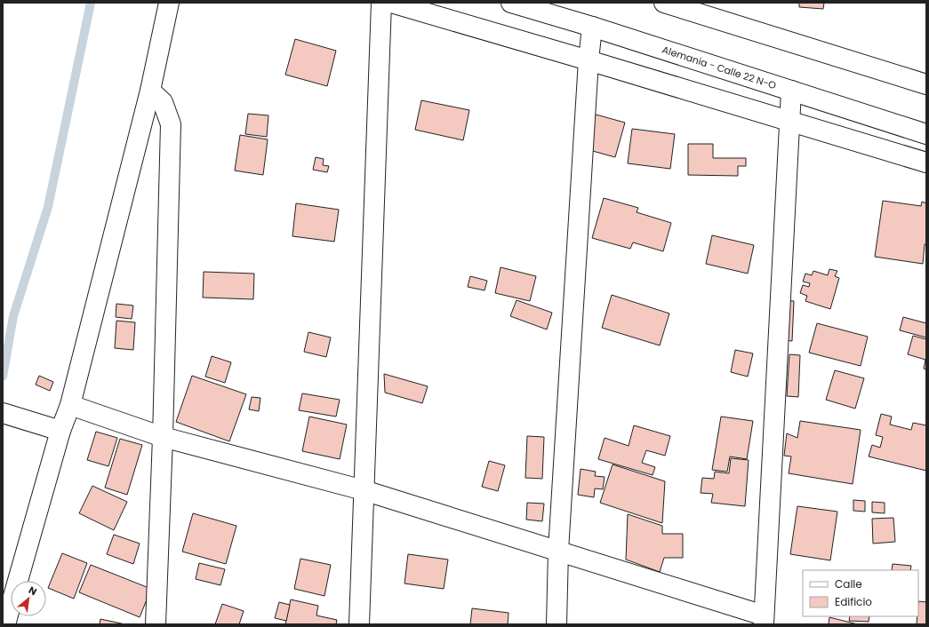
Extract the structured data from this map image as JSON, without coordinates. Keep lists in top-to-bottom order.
{
  "streets": {
    "street": ["Alemania - Calle 22 N-O"]
  },
  "legend": ["Calle", "Edificio"],
  "north": "top right"
}
